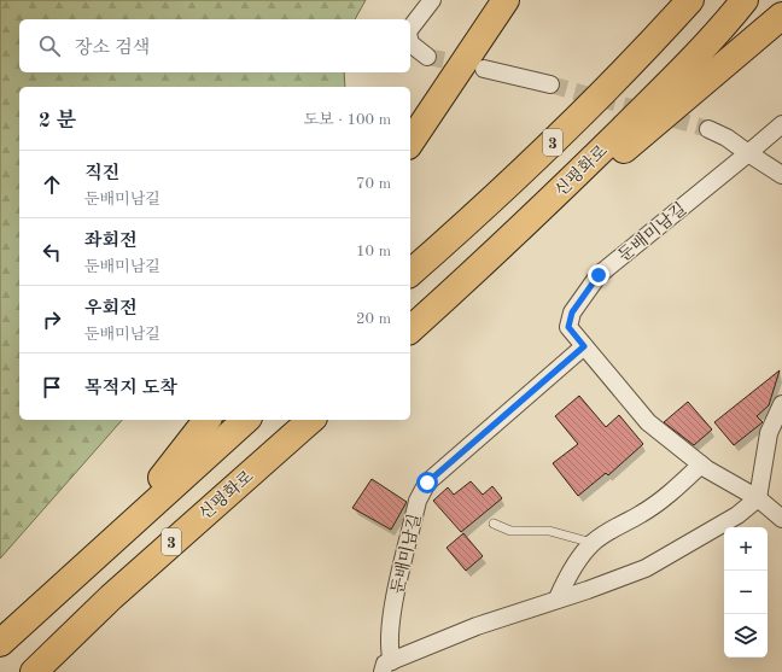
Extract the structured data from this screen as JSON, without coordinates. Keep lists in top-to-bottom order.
{
  "streets": {
    "highway": ["3", "신평화로"],
    "street": ["둔배미남길"]
  },
  "page": {
    "search": "장소 검색",
    "heading": ["2 분", "도보 · 100 m"],
    "list": [
      ["직진", "둔배미남길", "70 m"],
      ["좌회전", "둔배미남길", "10 m"],
      ["우회전", "둔배미남길", "20 m"],
      "목적지 도착"
    ],
    "map_buttons": ["+", "−"]
  }
}
